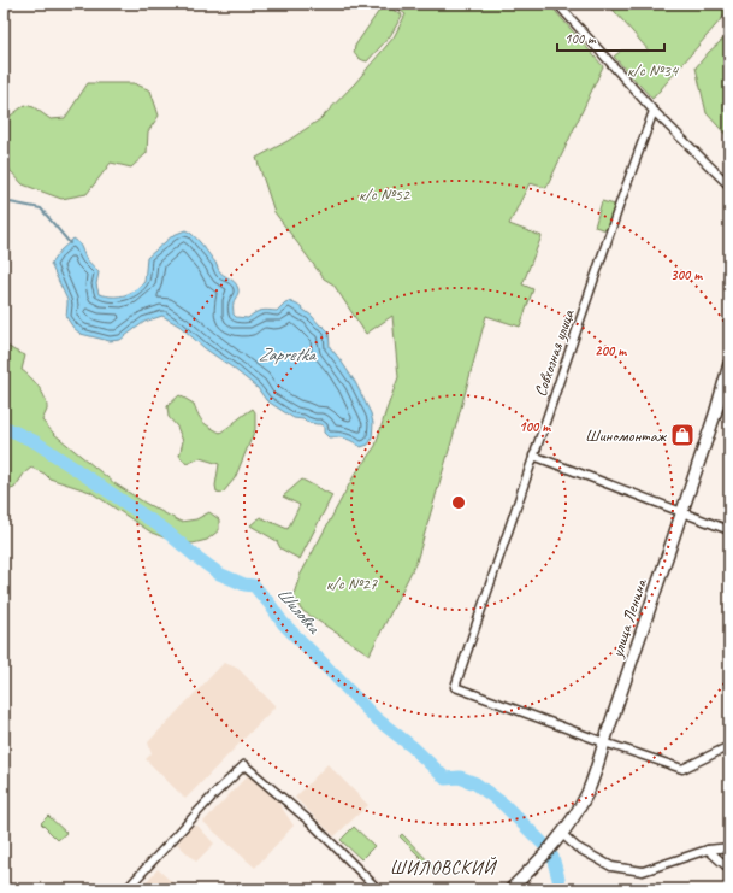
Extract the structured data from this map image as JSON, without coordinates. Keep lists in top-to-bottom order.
{
  "streets": {
    "street": ["Совхозная улица", "улица Ленина"]
  },
  "crossings": [
    ["Совхозная улица", "улица Ленина"]
  ],
  "districts": ["ШИЛОВСКИЙ"],
  "water": ["Zapretka", "Шиловка"],
  "parks": ["к/с №34", "к/с №52", "к/с №27"],
  "places": {
    "shop": ["Шиномонтаж"]
  },
  "scale_bar": "100 m",
  "rings": ["300 m", "200 m", "100 m"]
}
